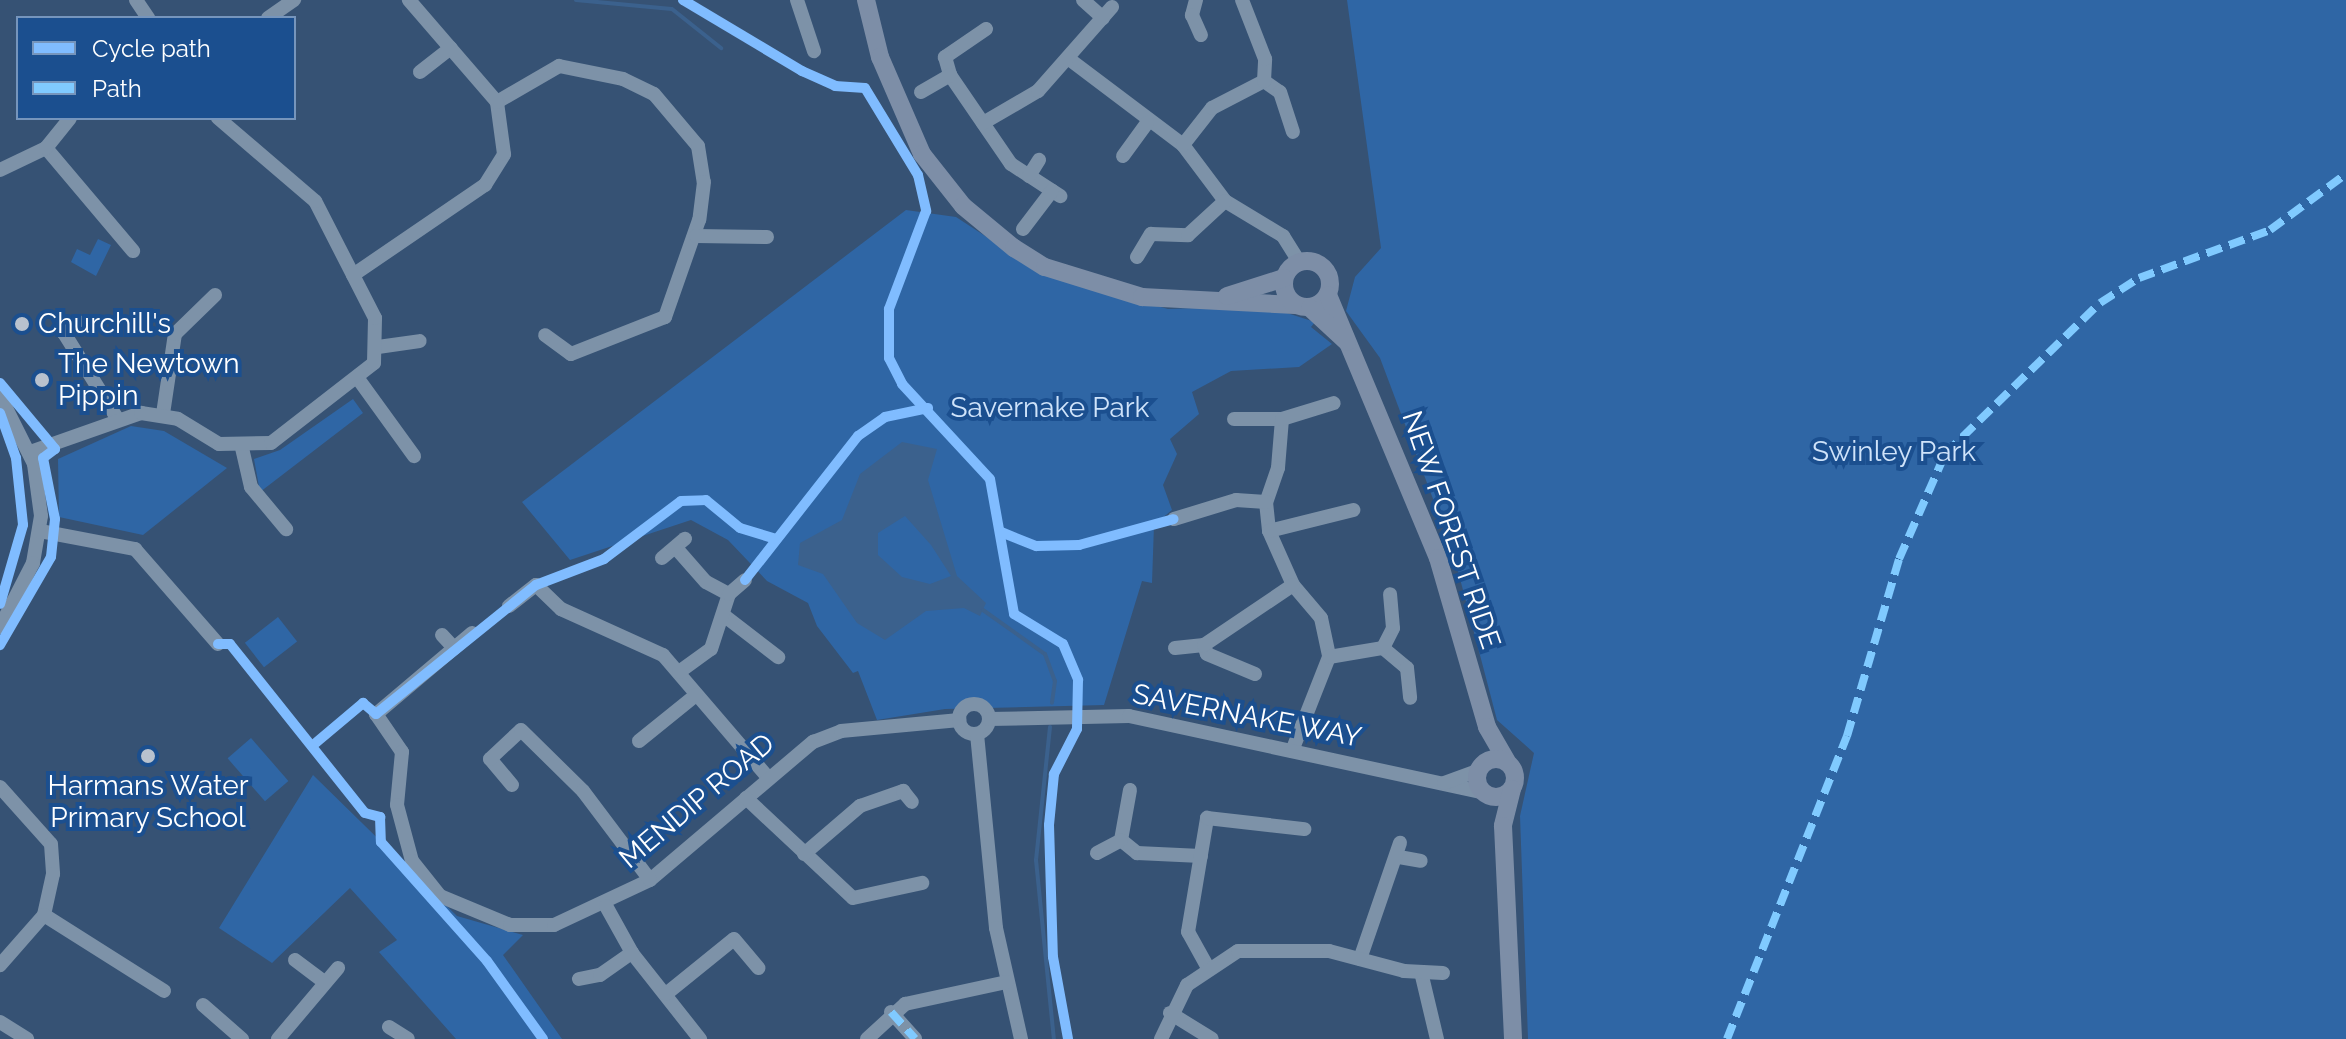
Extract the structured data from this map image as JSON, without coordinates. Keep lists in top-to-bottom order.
{
  "streets": {
    "main road": ["NEW FOREST RIDE"],
    "street": ["SAVERNAKE WAY", "MENDIP ROAD"]
  },
  "crossings": [
    ["NEW FOREST RIDE", "SAVERNAKE WAY"],
    ["SAVERNAKE WAY", "MENDIP ROAD"]
  ],
  "parks": ["Savernake Park", "Swinley Park"],
  "places": ["Churchill's", "The Newtown Pippin", "Harmans Water Primary School"],
  "legend": ["Cycle path", "Path"]
}
